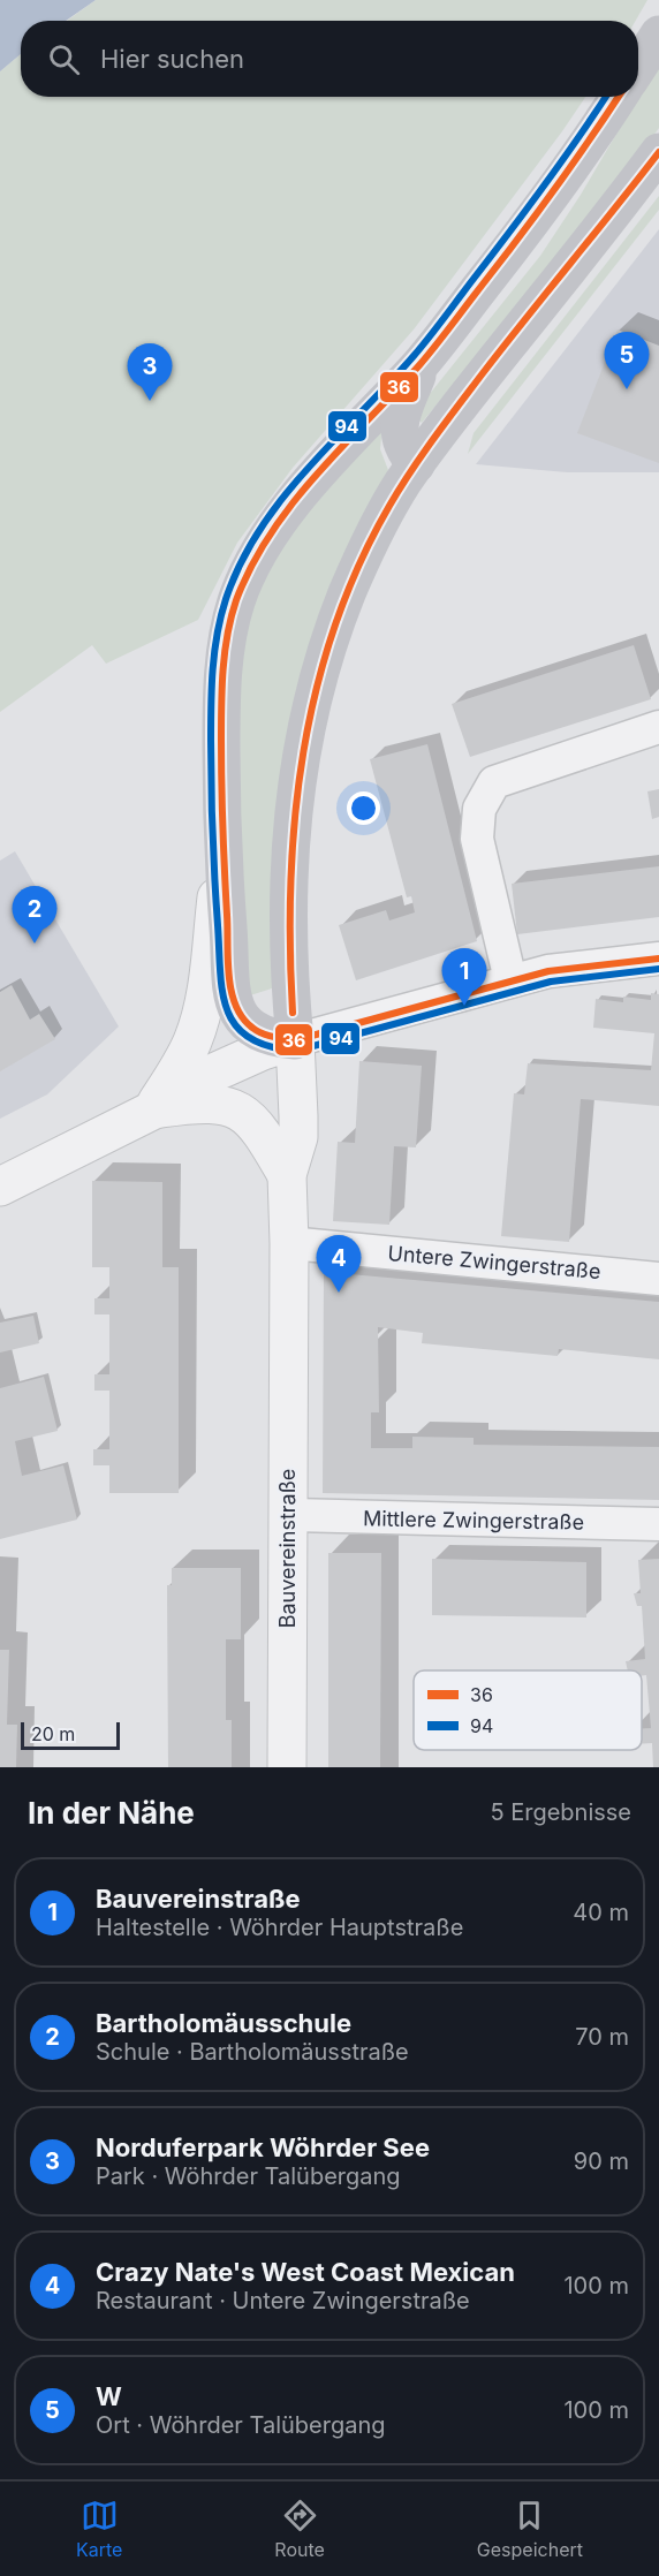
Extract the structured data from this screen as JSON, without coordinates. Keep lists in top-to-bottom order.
{
  "streets": {
    "street": ["Untere Zwingerstraße", "Mittlere Zwingerstraße", "Bauvereinstraße"]
  },
  "crossings": [
    ["Untere Zwingerstraße", "Bauvereinstraße"],
    ["Mittlere Zwingerstraße", "Bauvereinstraße"]
  ],
  "lines": ["transit line 36", "transit line 94"],
  "legend": ["36", "94"],
  "scale_bar": "20 m",
  "page": {
    "search": "Hier suchen",
    "pins": [
      "5",
      "3",
      "2",
      "1",
      "4"
    ],
    "scale": "20 m",
    "heading": ["In der Nähe", "5 Ergebnisse"],
    "list": [
      {
        "mark": "1",
        "name": "Bauvereinstraße",
        "note": "Haltestelle · Wöhrder Hauptstraße",
        "value": "40 m"
      },
      {
        "mark": "2",
        "name": "Bartholomäusschule",
        "note": "Schule · Bartholomäusstraße",
        "value": "70 m"
      },
      {
        "mark": "3",
        "name": "Norduferpark Wöhrder See",
        "note": "Park · Wöhrder Talübergang",
        "value": "90 m"
      },
      {
        "mark": "4",
        "name": "Crazy Nate's West Coast Mexican",
        "note": "Restaurant · Untere Zwingerstraße",
        "value": "100 m"
      },
      {
        "mark": "5",
        "name": "W",
        "note": "Ort · Wöhrder Talübergang",
        "value": "100 m"
      }
    ],
    "nav": ["Karte", "Route", "Gespeichert"]
  }
}
